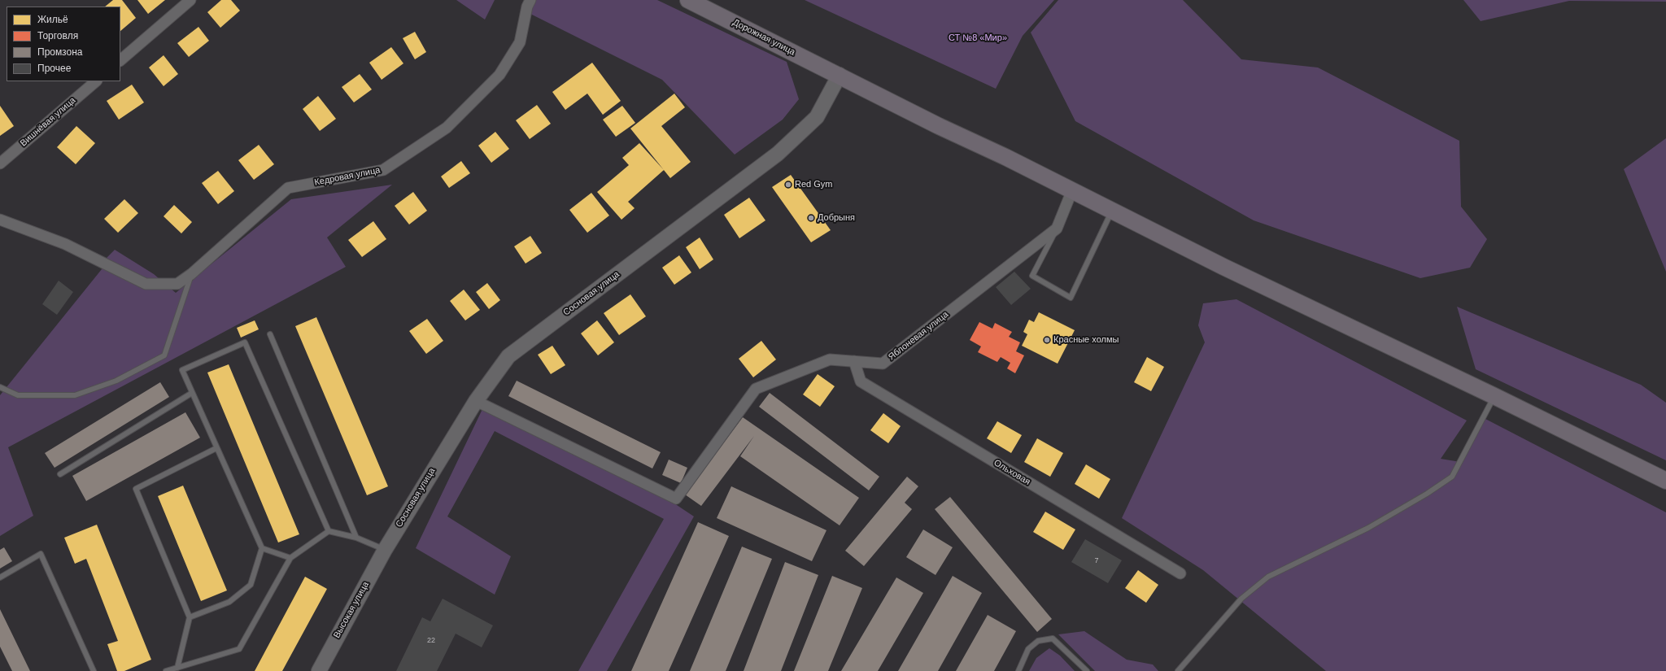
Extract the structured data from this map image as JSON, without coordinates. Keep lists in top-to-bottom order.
{
  "streets": {
    "main road": ["Дорожная улица"],
    "street": [
      "Вишнёвая улица",
      "Кедровая улица",
      "Сосновая улица",
      "Яблоневая улица",
      "Ольховая",
      "Высокая улица"
    ]
  },
  "crossings": [
    ["Дорожная улица", "Сосновая улица"],
    ["Сосновая улица", "Яблоневая улица"],
    ["Сосновая улица", "Высокая улица"],
    ["Яблоневая улица", "Ольховая"]
  ],
  "parks": ["СТ №8 «Мир»"],
  "places": ["Red Gym", "Добрыня", "Красные холмы"],
  "house_numbers": ["7", "22"],
  "legend": [
    "Жильё",
    "Торговля",
    "Промзона",
    "Прочее"
  ]
}
